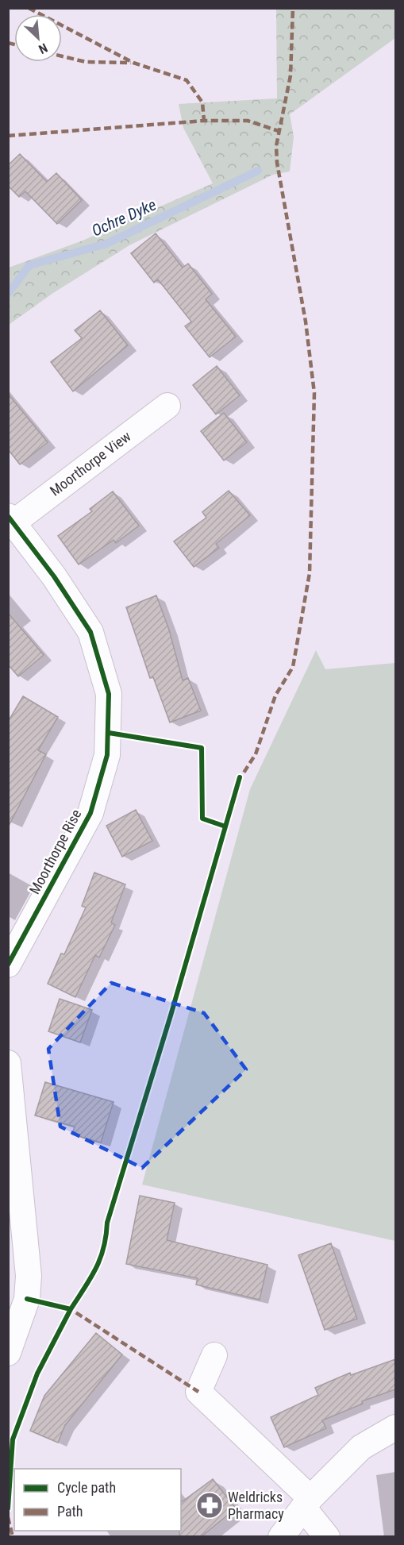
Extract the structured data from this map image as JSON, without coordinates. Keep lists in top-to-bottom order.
{
  "streets": {
    "street": ["Moorthorpe View", "Moorthorpe Rise"]
  },
  "crossings": [
    ["Moorthorpe View", "Moorthorpe Rise"]
  ],
  "water": ["Ochre Dyke"],
  "places": {
    "pharmacy": ["Weldricks Pharmacy"]
  },
  "legend": ["Cycle path", "Path"],
  "north": "bottom right"
}
